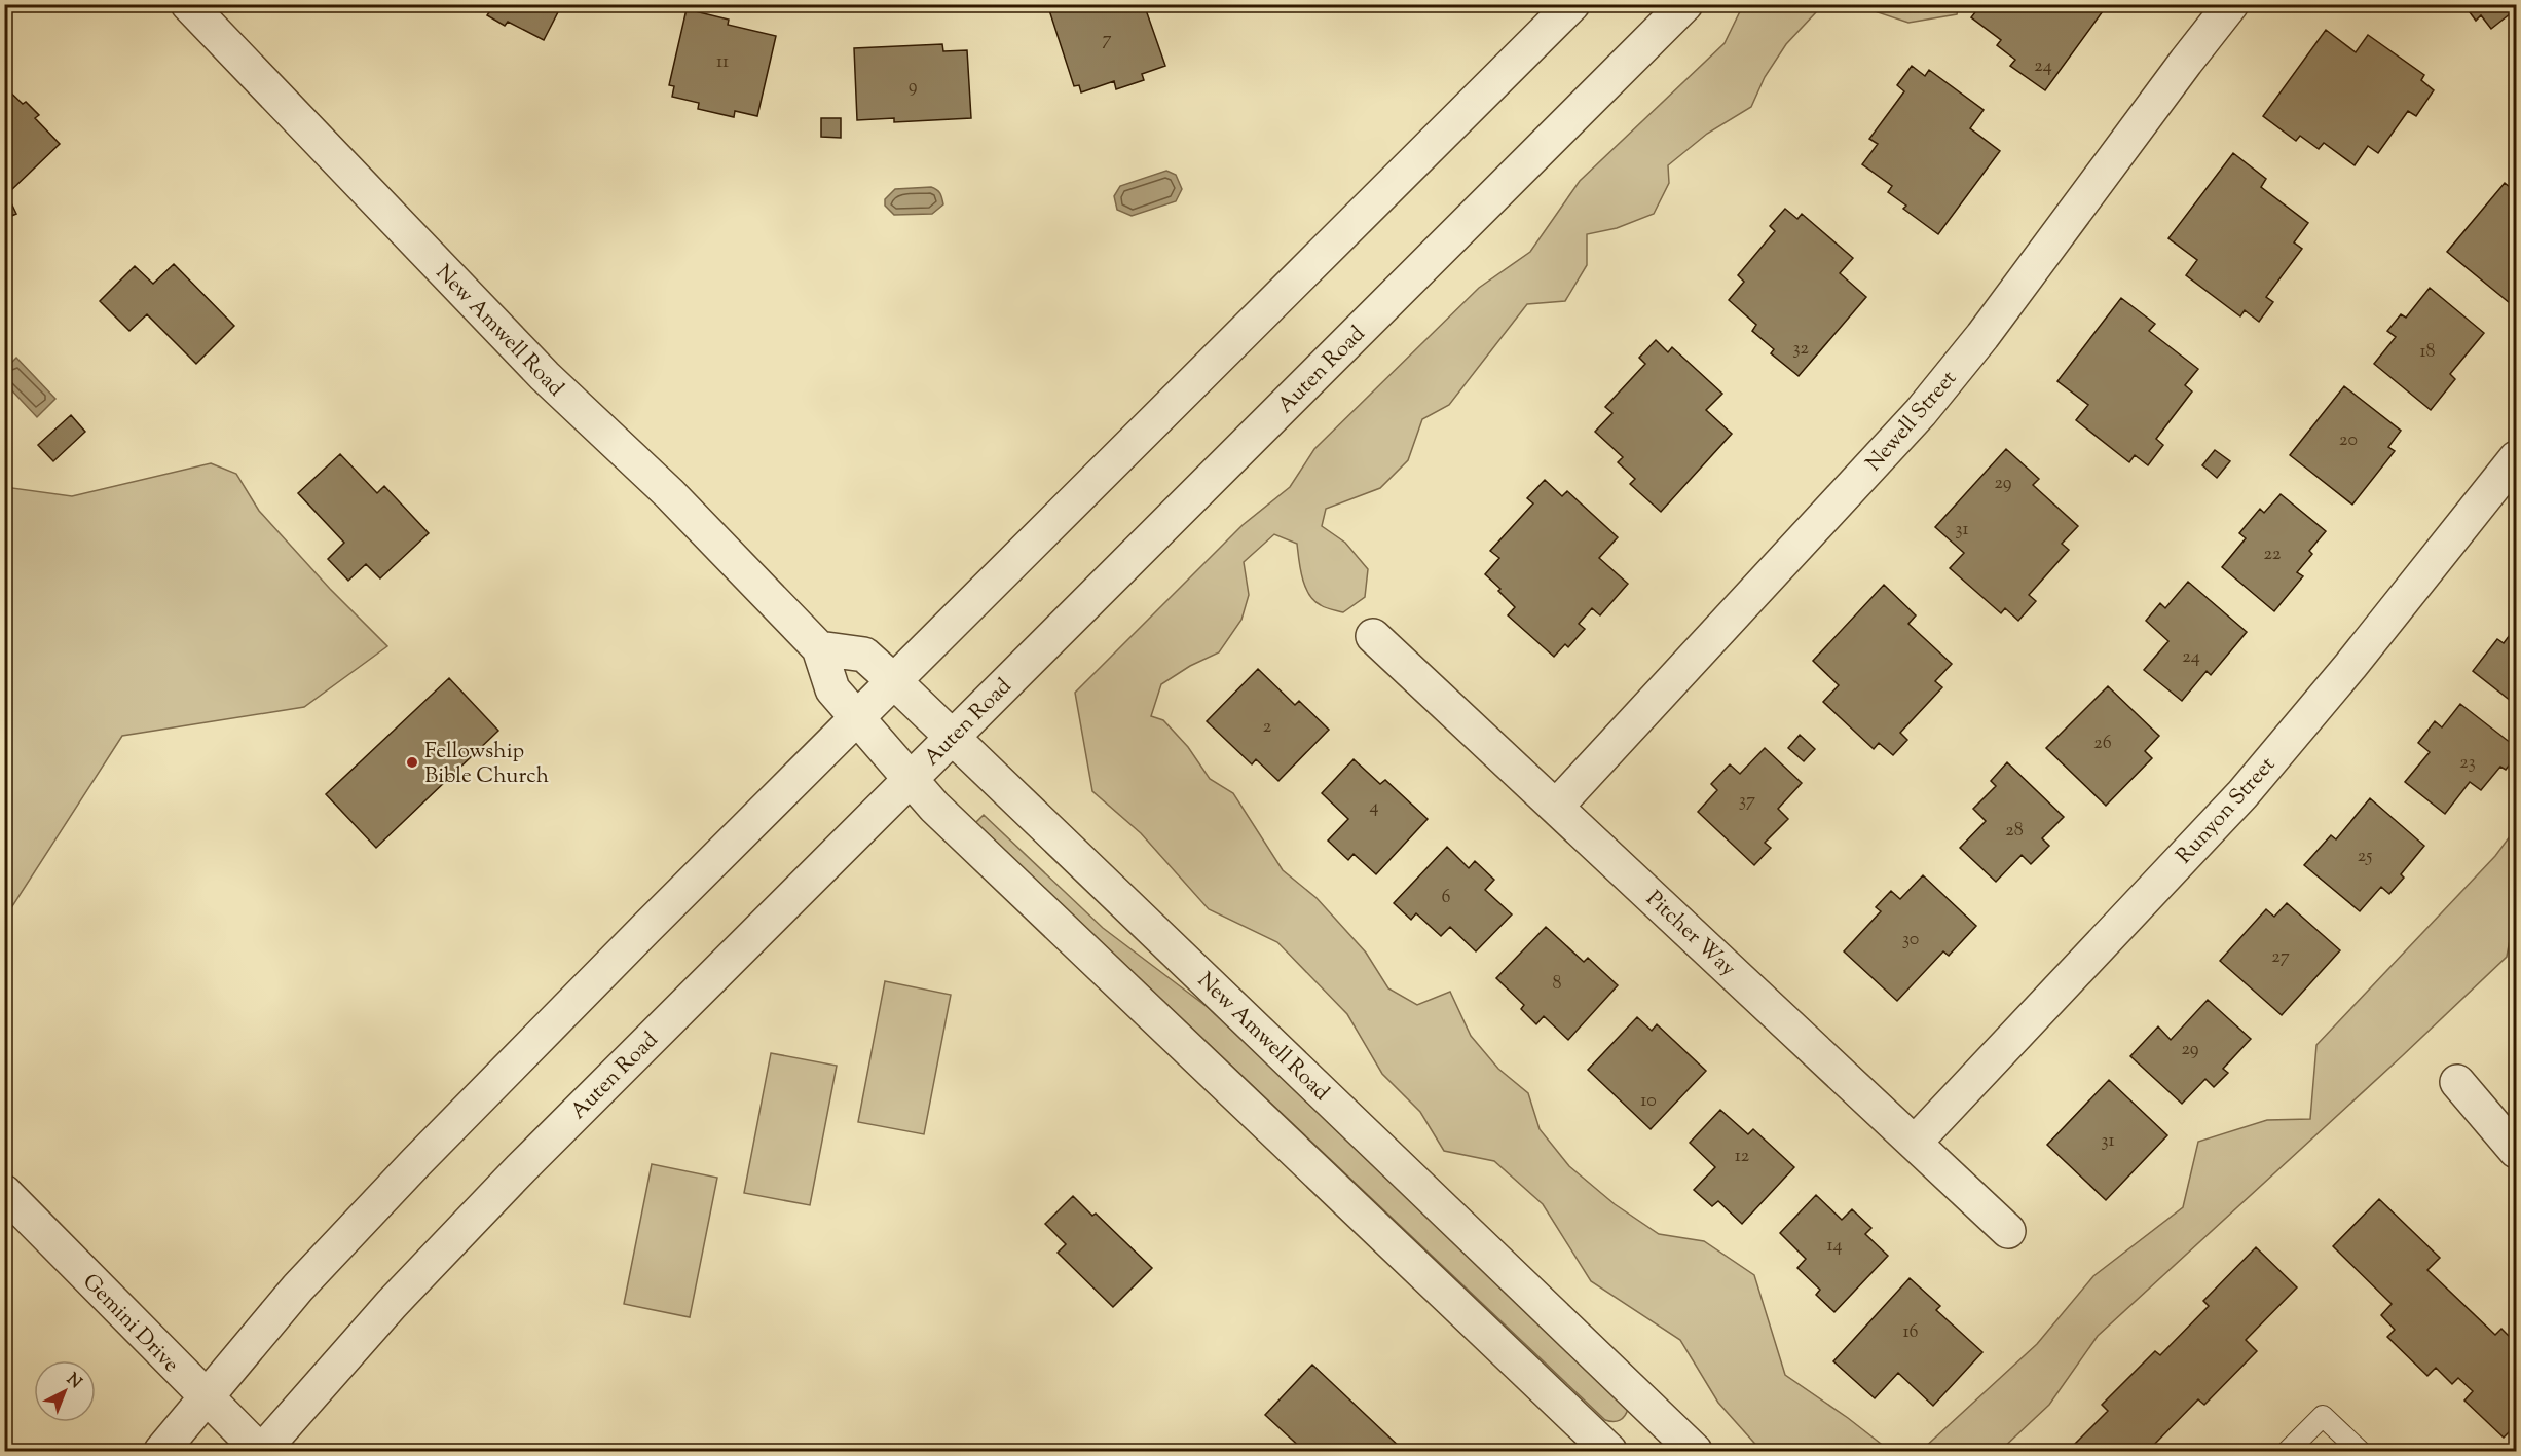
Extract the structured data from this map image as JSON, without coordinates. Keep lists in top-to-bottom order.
{
  "streets": {
    "street": [
      "New Amwell Road",
      "Auten Road",
      "Newell Street",
      "Runyon Street",
      "Pitcher Way",
      "Gemini Drive"
    ]
  },
  "crossings": [
    ["New Amwell Road", "Auten Road"],
    ["Auten Road", "Gemini Drive"],
    ["Newell Street", "Pitcher Way"],
    ["Runyon Street", "Pitcher Way"]
  ],
  "places": ["Fellowship Bible Church"],
  "house_numbers": [
    "7",
    "11",
    "24",
    "9",
    "32",
    "18",
    "20",
    "29",
    "31",
    "22",
    "24",
    "2",
    "26",
    "23",
    "37",
    "4",
    "28",
    "25",
    "6",
    "30",
    "27",
    "8",
    "29",
    "10",
    "31",
    "12",
    "14",
    "16"
  ],
  "north": "top right"
}
